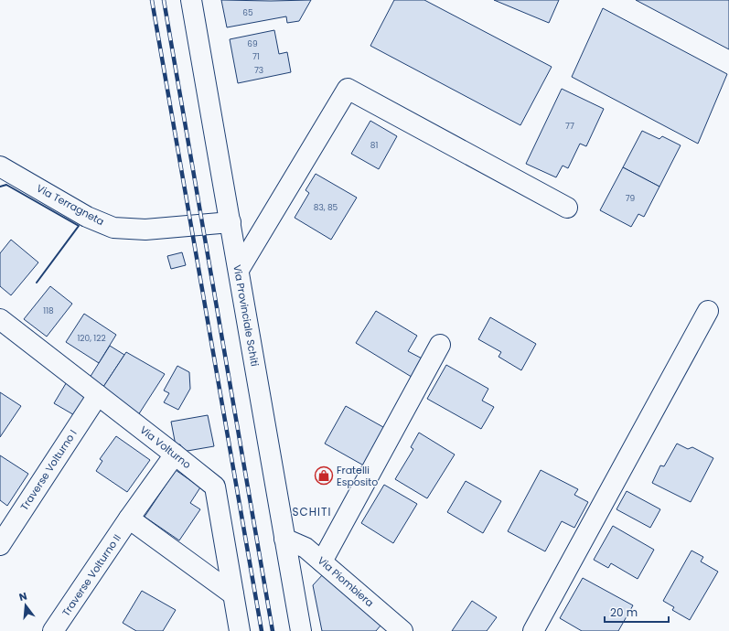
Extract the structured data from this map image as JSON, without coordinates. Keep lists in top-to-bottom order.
{
  "streets": {
    "street": [
      "Via Terragneta",
      "Via Provinciale Schiti",
      "Via Volturno",
      "Traverse Volturno I",
      "Traverse Volturno II",
      "Via Piombiera"
    ]
  },
  "crossings": [
    ["Via Terragneta", "Via Provinciale Schiti"],
    ["Via Provinciale Schiti", "Via Piombiera"],
    ["Via Volturno", "Traverse Volturno I"],
    ["Via Volturno", "Traverse Volturno II"]
  ],
  "districts": ["SCHITI"],
  "places": {
    "shop": ["Fratelli Esposito"]
  },
  "house_numbers": [
    "65",
    "69",
    "71",
    "73",
    "77",
    "81",
    "79",
    "83, 85",
    "118",
    "120, 122"
  ],
  "scale_bar": "20 m",
  "north": "top"
}
